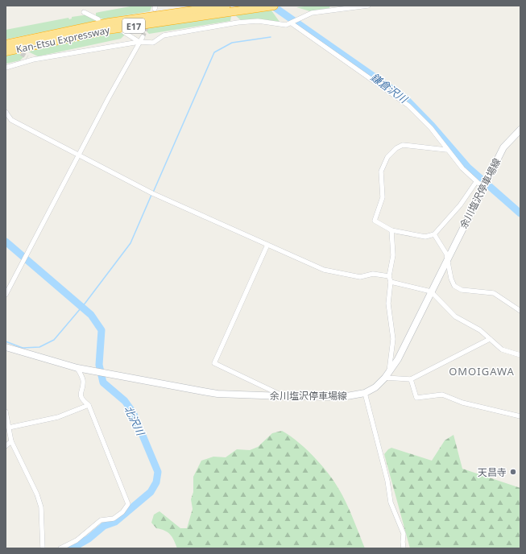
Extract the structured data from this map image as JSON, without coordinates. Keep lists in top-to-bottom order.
{
  "streets": {
    "highway": ["E17", "Kan-Etsu Expressway"],
    "main road": ["余川塩沢停車場線"]
  },
  "districts": ["OMOIGAWA"],
  "water": ["鎌倉沢川", "北沢川"],
  "places": ["天昌寺"]
}
